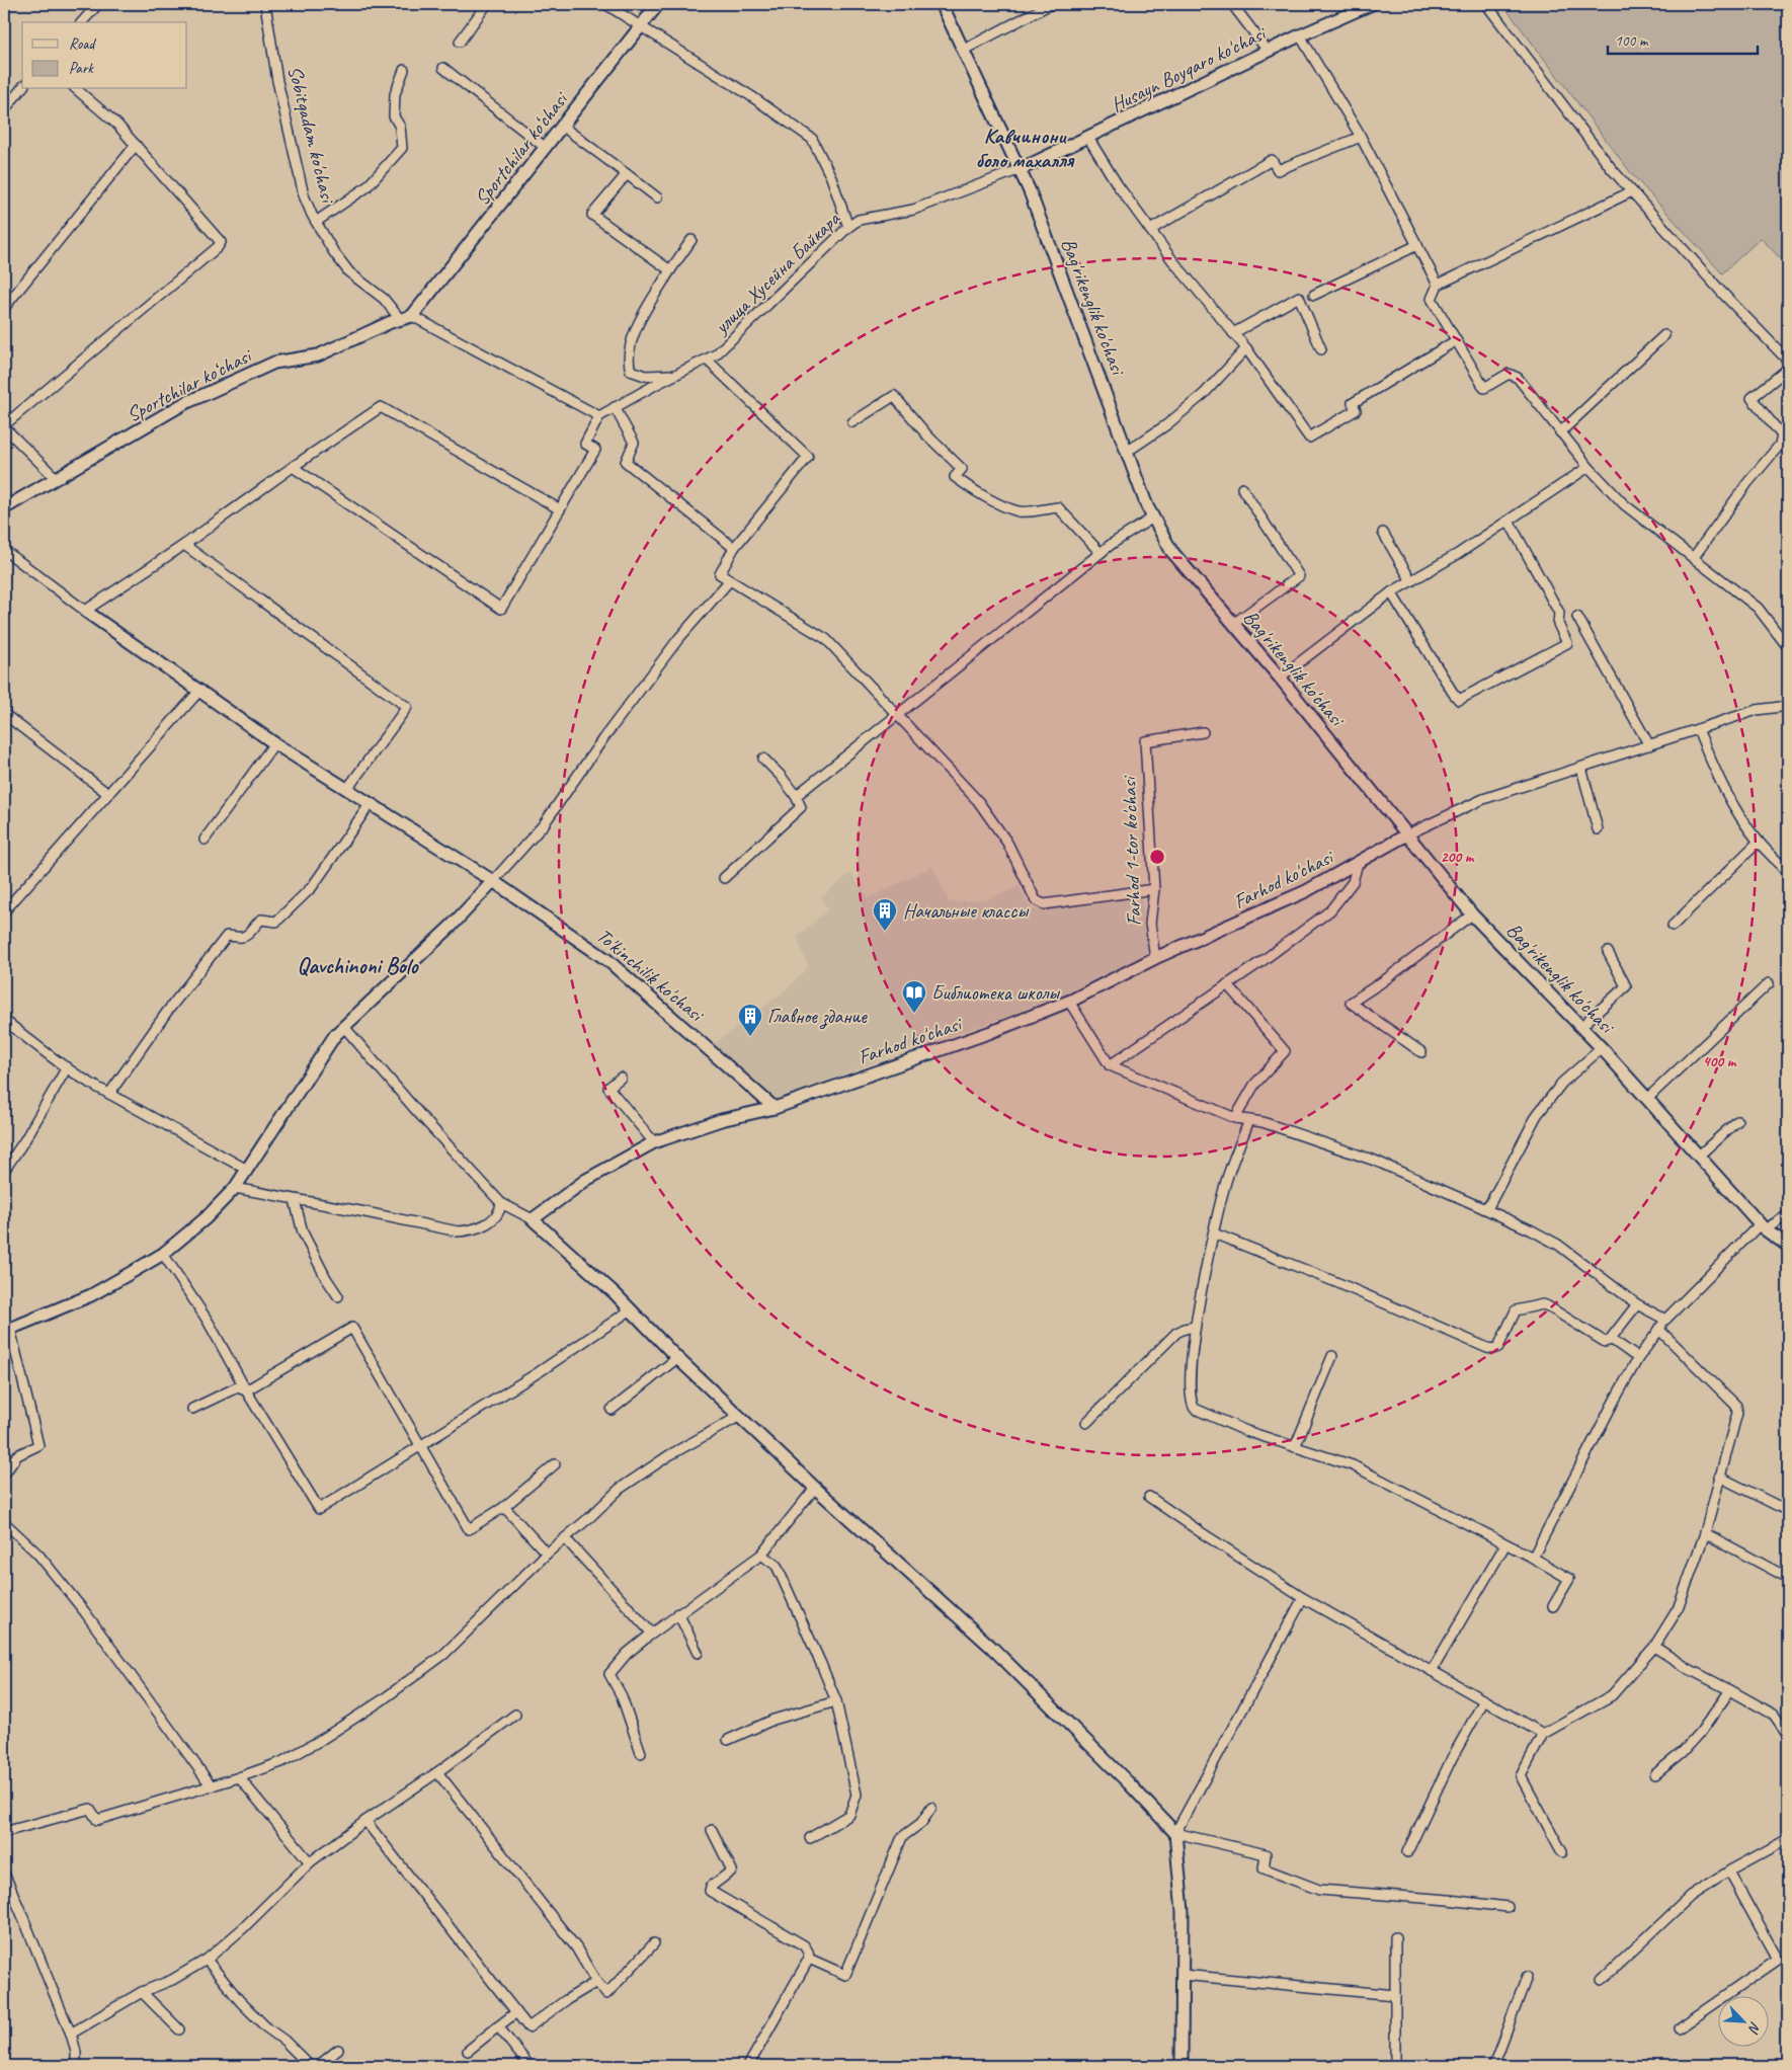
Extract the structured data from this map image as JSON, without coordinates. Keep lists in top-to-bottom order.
{
  "streets": {
    "street": [
      "Husayn Boyqaro ko'chasi",
      "Sobitqadam ko'chasi",
      "Sportchilar ko‘chasi",
      "улица Хусейна Байкара",
      "Bag'rikenglik ko'chasi",
      "Farhod 1-tor ko'chasi",
      "Farhod ko'chasi",
      "To'kinchilik ko'chasi"
    ]
  },
  "crossings": [
    ["Husayn Boyqaro ko'chasi", "улица Хусейна Байкара"],
    ["Husayn Boyqaro ko'chasi", "Bag'rikenglik ko'chasi"],
    ["Sobitqadam ko'chasi", "Sportchilar ko‘chasi"],
    ["улица Хусейна Байкара", "Bag'rikenglik ko'chasi"],
    ["Bag'rikenglik ko'chasi", "Farhod ko'chasi"],
    ["Farhod 1-tor ko'chasi", "Farhod ko'chasi"],
    ["Farhod ko'chasi", "To'kinchilik ko'chasi"]
  ],
  "districts": ["Кавчинони боло махалля", "Qavchinoni Bolo"],
  "places": {
    "building": ["Начальные классы", "Главное здание"],
    "library": ["Библиотека школы"]
  },
  "legend": ["Road", "Park"],
  "scale_bar": "100 m",
  "north": "bottom right",
  "rings": ["200 m", "400 m"]
}
